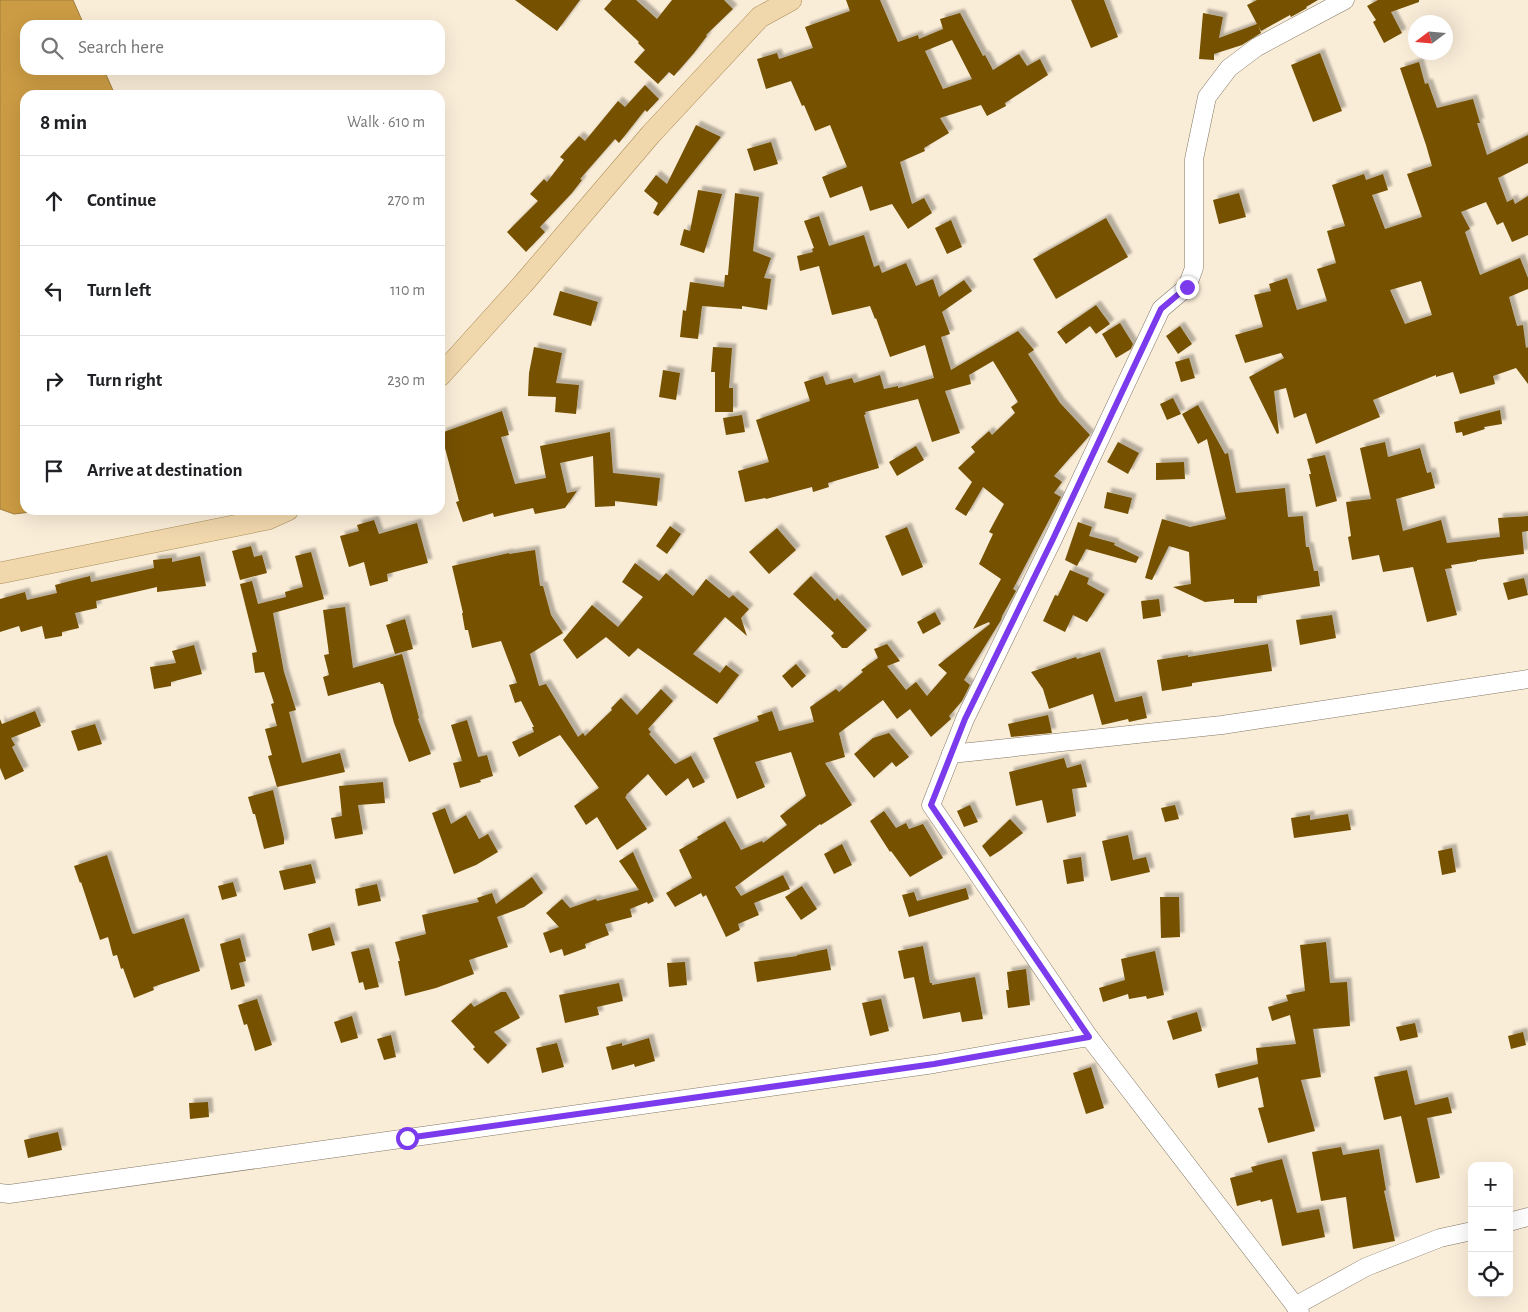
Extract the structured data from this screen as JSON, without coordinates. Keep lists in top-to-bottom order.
{
  "north": "left",
  "page": {
    "search": "Search here",
    "heading": ["8 min", "Walk · 610 m"],
    "list": [
      ["Continue", "270 m"],
      ["Turn left", "110 m"],
      ["Turn right", "230 m"],
      "Arrive at destination"
    ],
    "map_buttons": ["+", "−"]
  }
}
